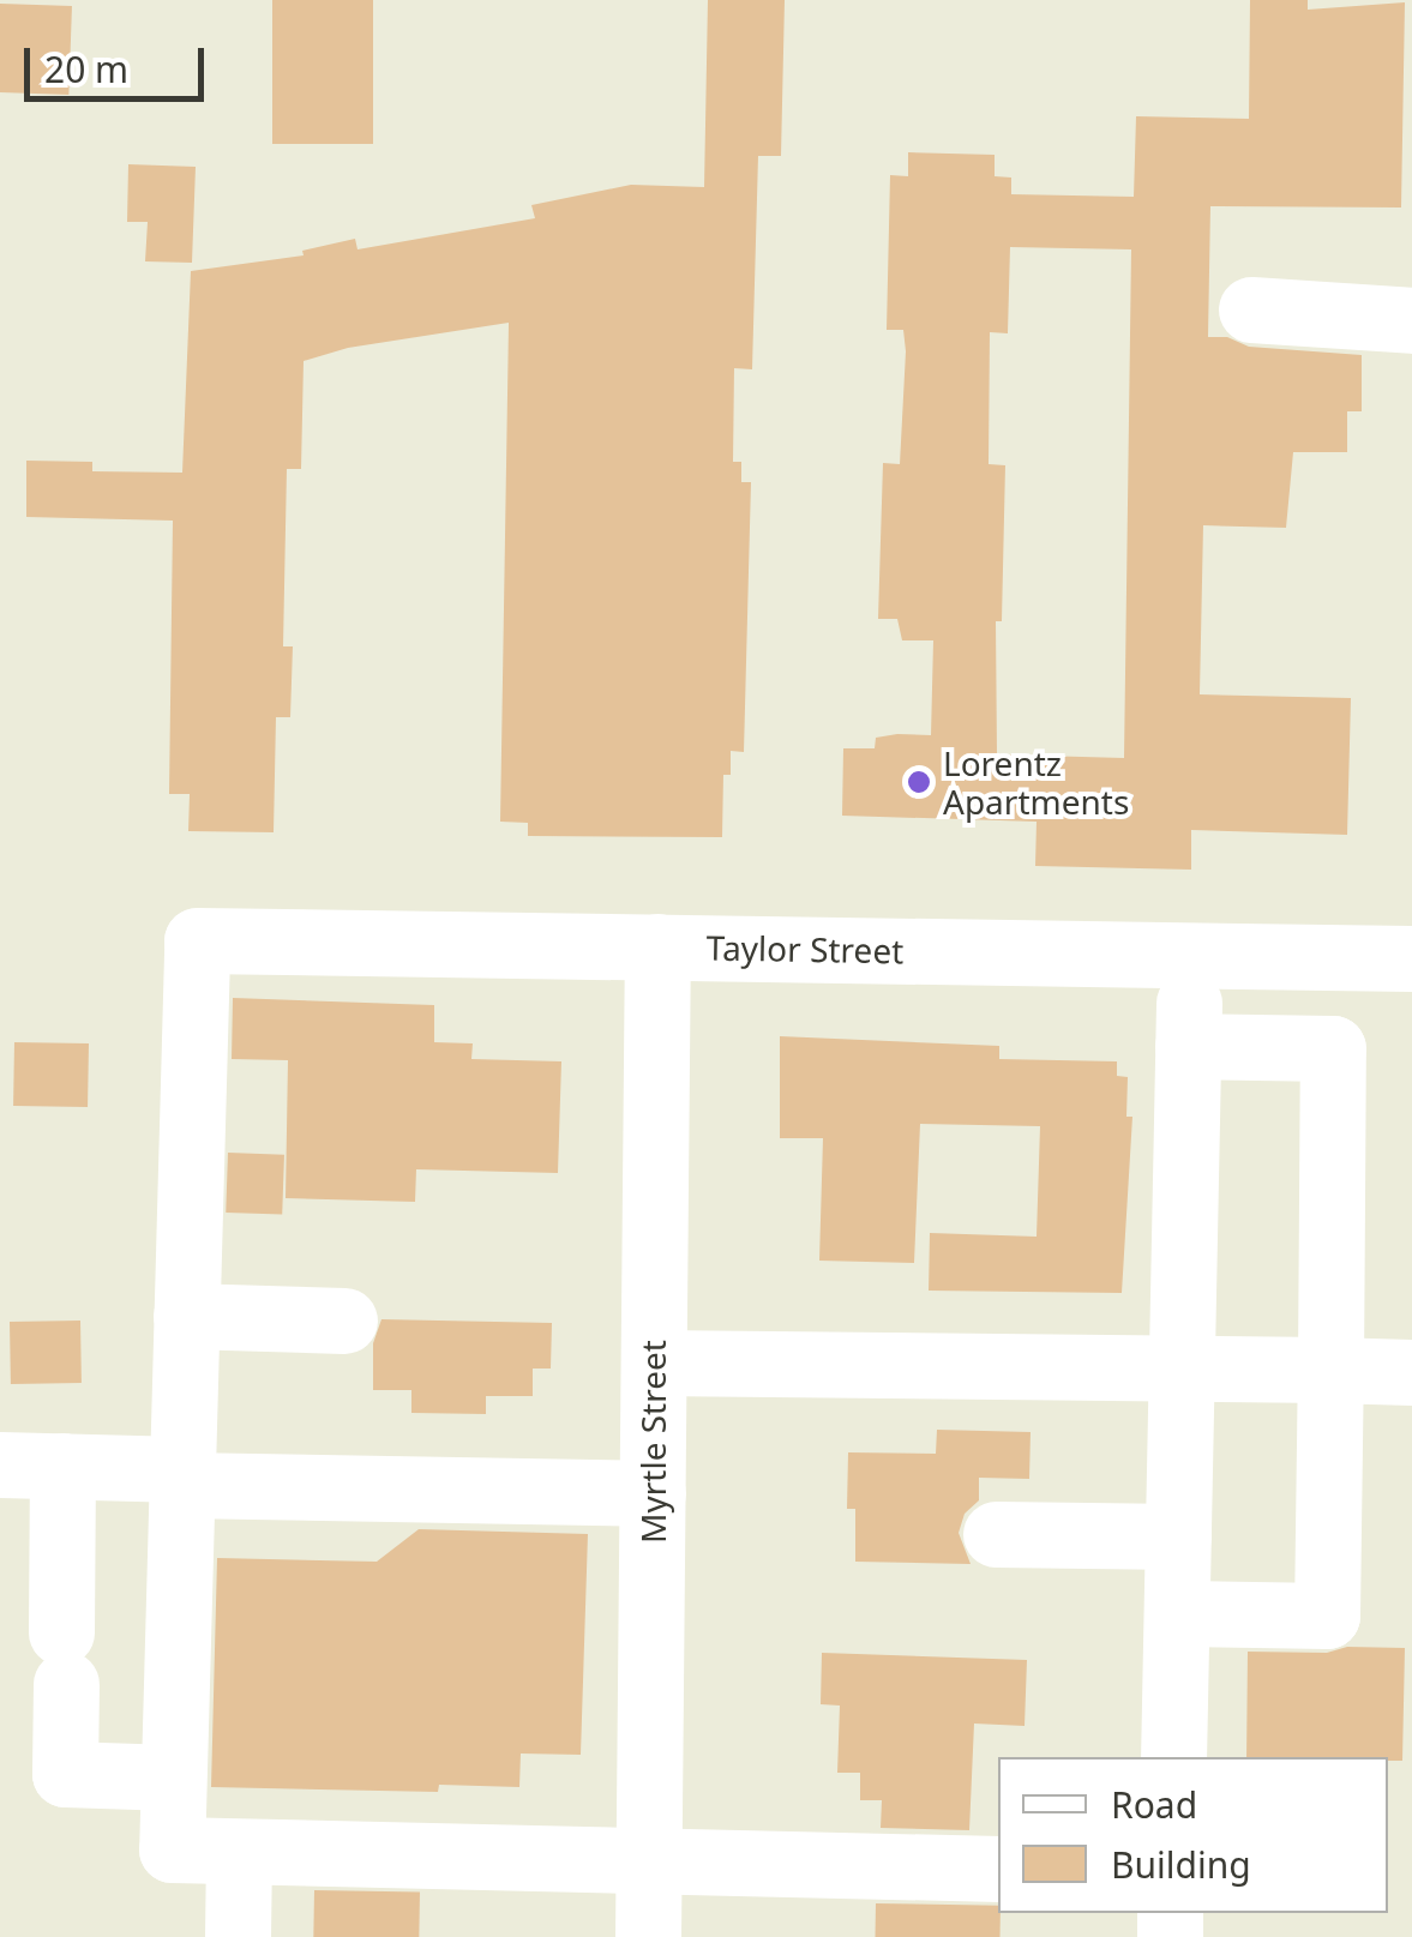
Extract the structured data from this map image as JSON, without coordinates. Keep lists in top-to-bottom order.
{
  "streets": {
    "street": ["Taylor Street", "Myrtle Street"]
  },
  "crossings": [
    ["Taylor Street", "Myrtle Street"]
  ],
  "places": ["Lorentz Apartments"],
  "legend": ["Road", "Building"],
  "scale_bar": "20 m"
}
